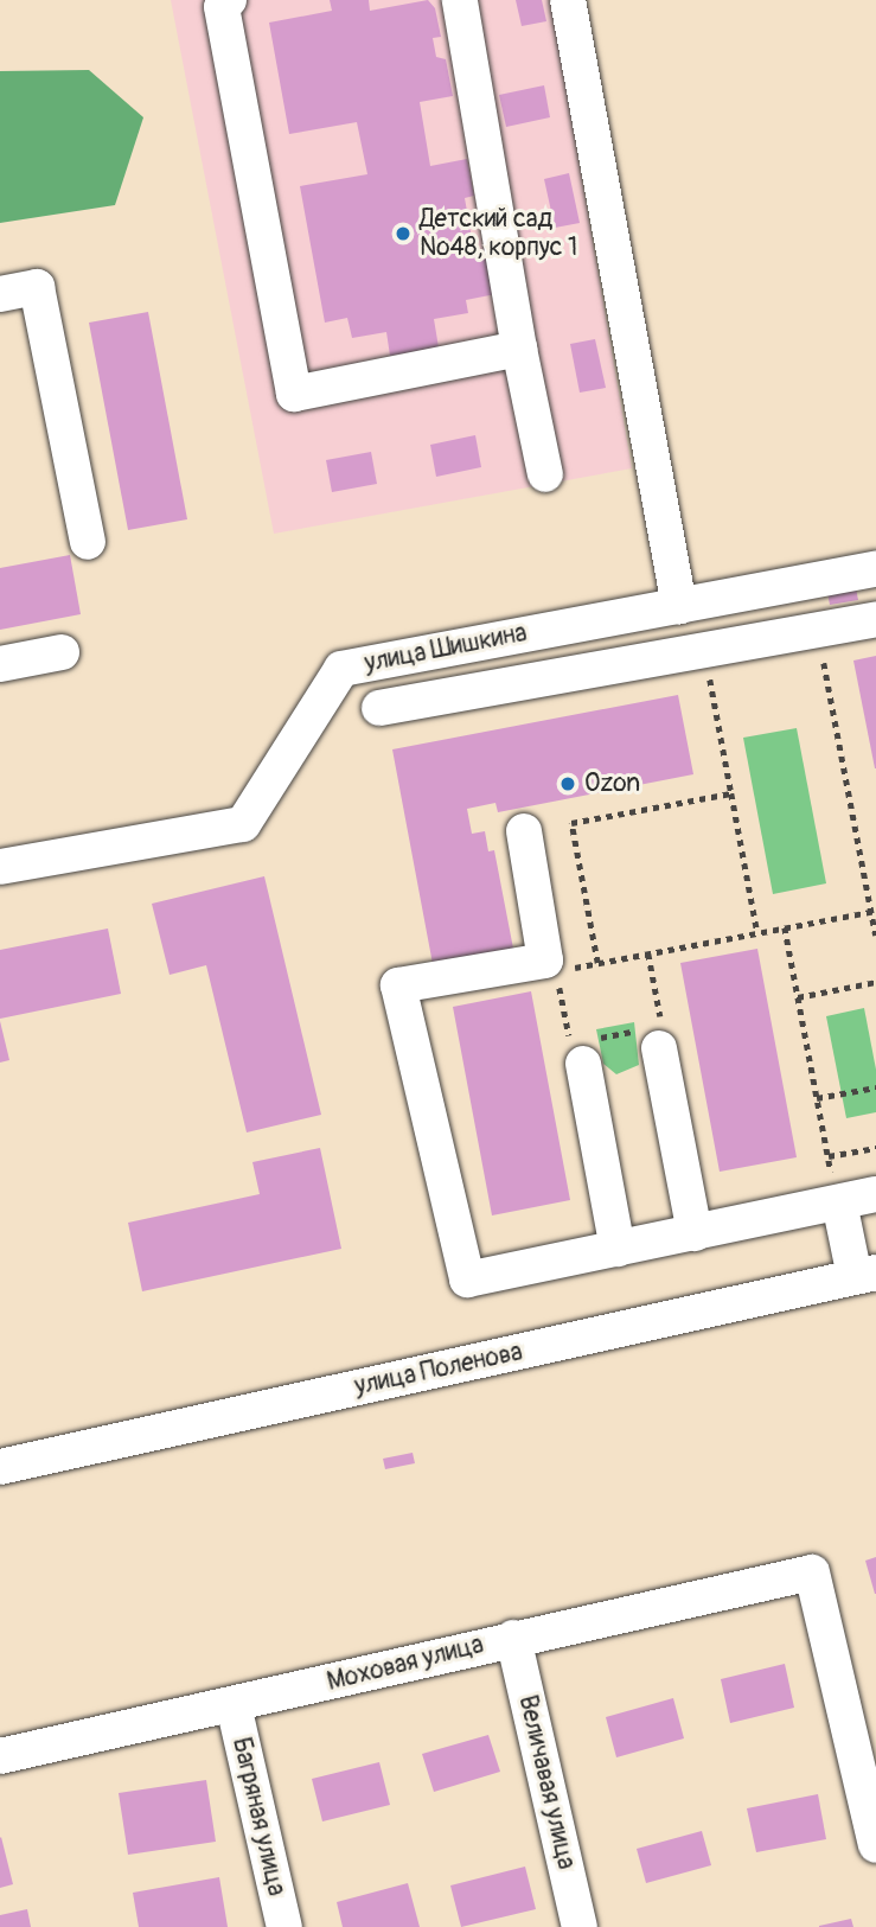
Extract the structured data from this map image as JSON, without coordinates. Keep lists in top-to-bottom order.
{
  "streets": {
    "street": [
      "улица Шишкина",
      "улица Поленова",
      "Моховая улица",
      "Величавая улица",
      "Багряная улица"
    ]
  },
  "crossings": [
    ["Моховая улица", "Величавая улица"],
    ["Моховая улица", "Багряная улица"]
  ],
  "places": ["Детский сад №48, корпус 1", "Ozon"]
}
